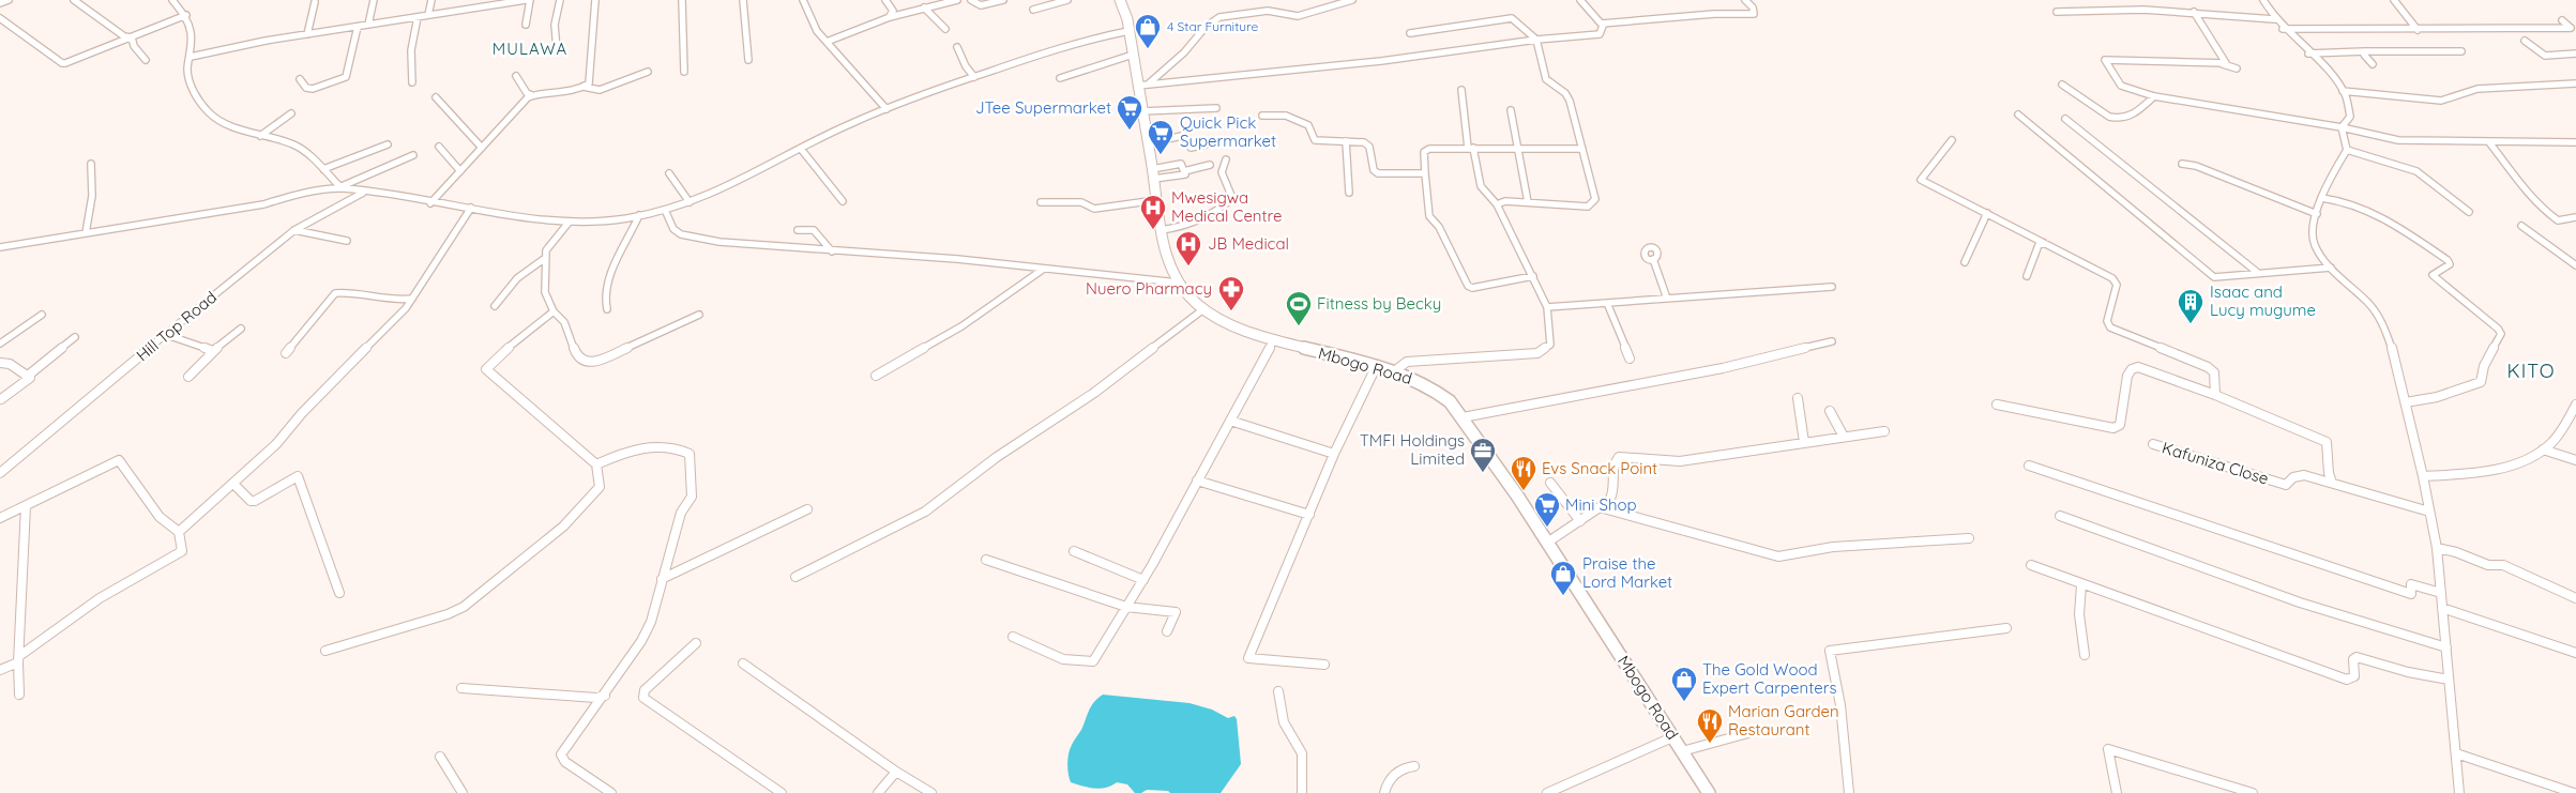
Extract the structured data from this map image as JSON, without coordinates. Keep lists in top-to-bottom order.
{
  "streets": {
    "main road": ["Mbogo Road"],
    "street": ["Hill Top Road", "Kafuniza Close"]
  },
  "districts": ["MULAWA", "KITO"],
  "places": {
    "shop": ["4 Star Furniture", "Praise the Lord Market", "The Gold Wood Expert Carpenters"],
    "supermarket": ["JTee Supermarket", "Quick Pick Supermarket", "Mini Shop"],
    "hospital": ["Mwesigwa Medical Centre", "JB Medical"],
    "pharmacy": ["Nuero Pharmacy"],
    "building": ["Isaac and Lucy mugume"],
    "sports": ["Fitness by Becky"],
    "office": ["TMFI Holdings Limited"],
    "restaurant": ["Evs Snack Point", "Marian Garden Restaurant"]
  }
}
